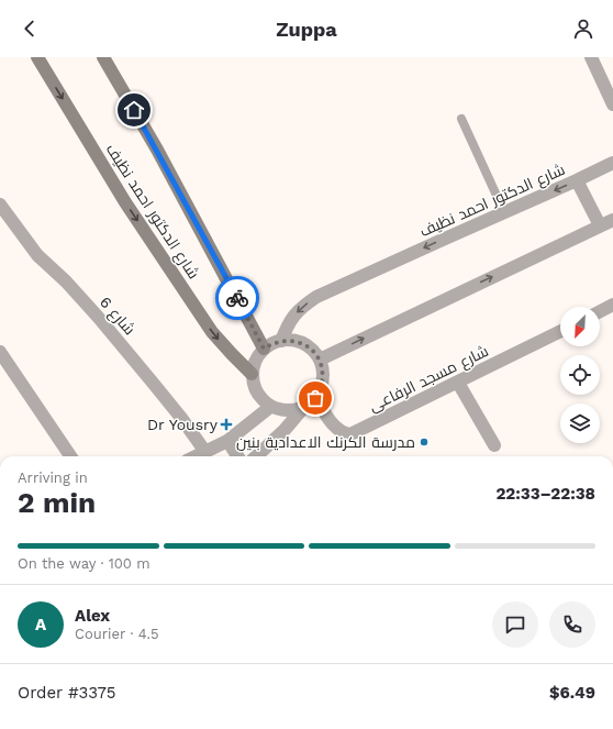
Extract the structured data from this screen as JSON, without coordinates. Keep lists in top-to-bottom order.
{
  "streets": {
    "main road": ["شارع الدكتور احمد نظيف"],
    "street": ["شارع 6", "شارع مسجد الرفاعى"]
  },
  "crossings": [
    ["شارع الدكتور احمد نظيف", "شارع مسجد الرفاعى"]
  ],
  "places": {
    "health": ["Dr Yousry"],
    "other": ["مدرسة الكرنك الاعدادية بنين"]
  },
  "north": "bottom left",
  "page": {
    "header": "Zuppa",
    "heading": ["2 min", "Arriving in", "22:33–22:38"],
    "panel": [
      "Alex",
      "Courier · 4.5",
      "Order #3375",
      "$6.49"
    ],
    "bar": "On the way · 100 m",
    "round": "A"
  }
}
